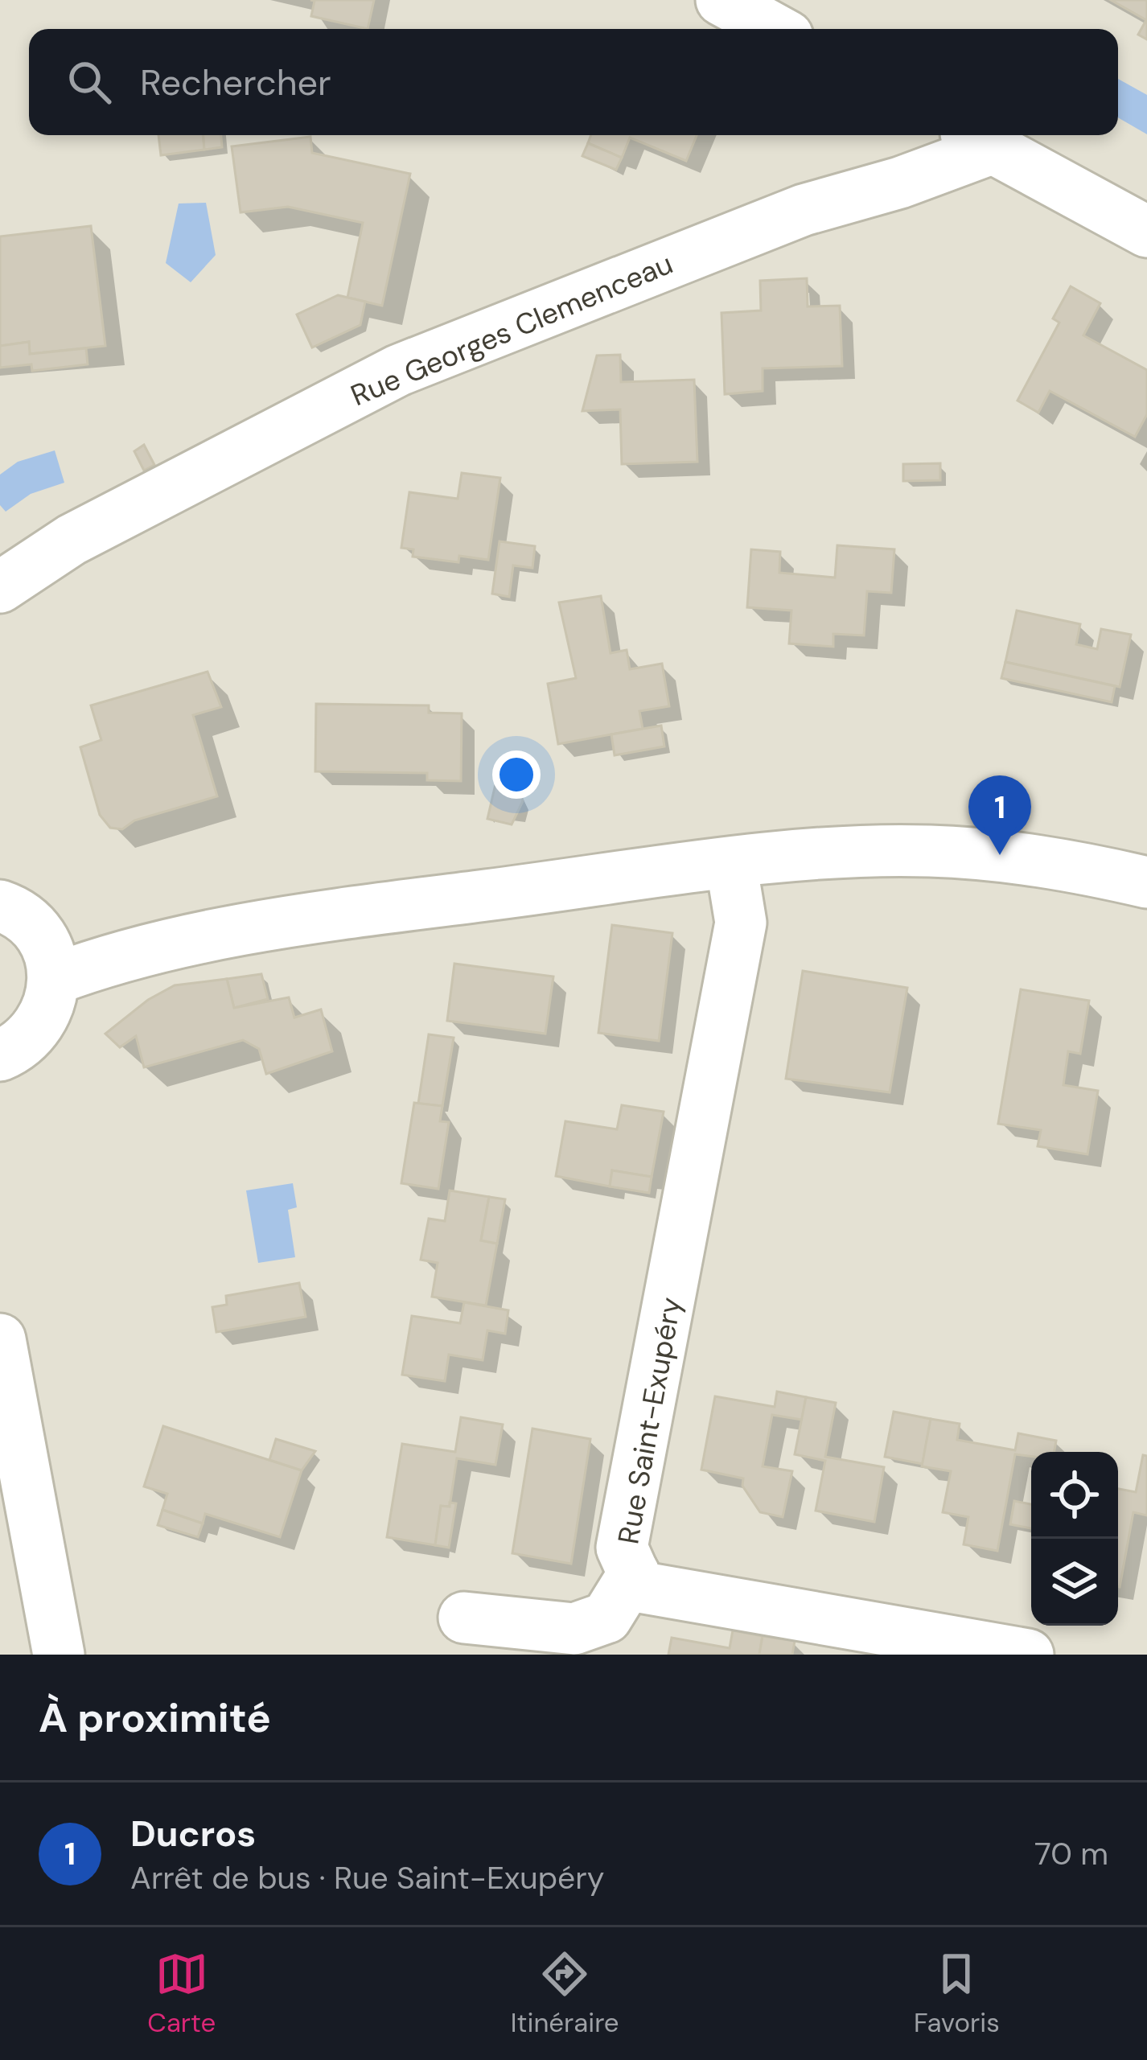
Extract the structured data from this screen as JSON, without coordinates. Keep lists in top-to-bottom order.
{
  "streets": {
    "street": ["Rue Georges Clemenceau", "Rue Saint-Exupéry"]
  },
  "page": {
    "search": "Rechercher",
    "pins": "1",
    "heading": "À proximité",
    "list": [
      {
        "mark": "1",
        "name": "Ducros",
        "note": "Arrêt de bus · Rue Saint-Exupéry",
        "value": "70 m"
      }
    ],
    "nav": ["Carte", "Itinéraire", "Favoris"]
  }
}
